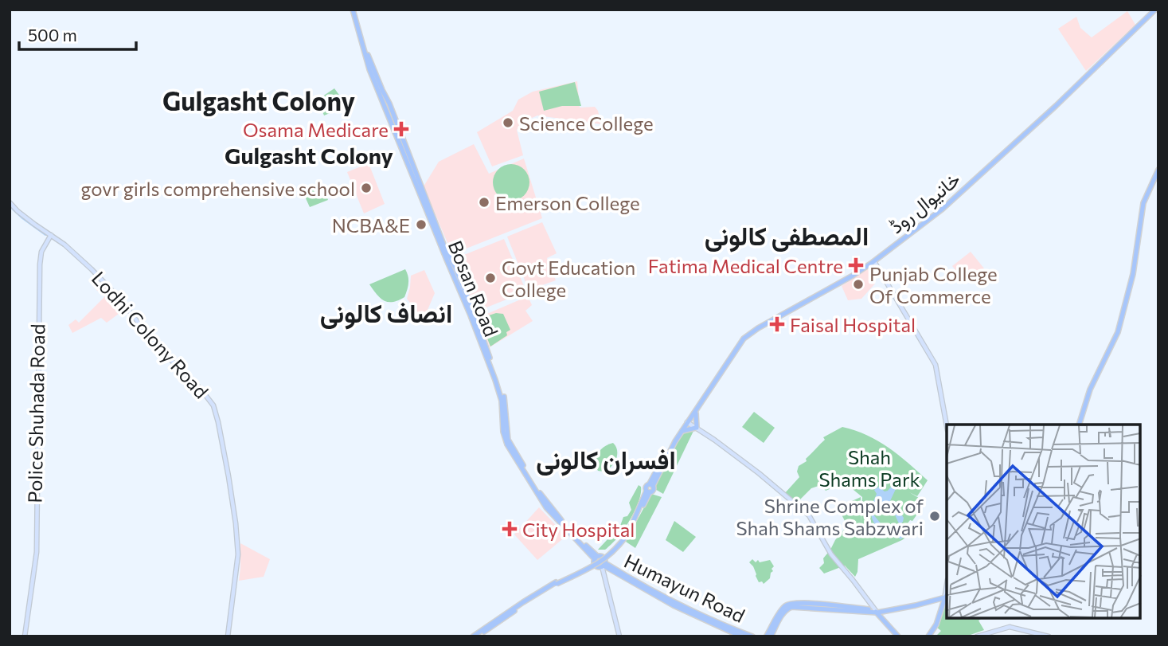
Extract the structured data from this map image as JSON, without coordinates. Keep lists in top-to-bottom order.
{
  "streets": {
    "main road": [
      "خانیوال روڈ",
      "Bosan Road",
      "Lodhi Colony Road",
      "Police Shuhada Road",
      "Humayun Road"
    ]
  },
  "crossings": [
    ["Bosan Road", "Humayun Road"],
    ["Lodhi Colony Road", "Police Shuhada Road"]
  ],
  "districts": [
    "Gulgasht Colony",
    "Gulgasht Colony",
    "المصطفی کالونی",
    "انصاف کالونی",
    "افسران کالونی"
  ],
  "parks": ["Shah Shams Park"],
  "places": {
    "other": [
      "Science College",
      "govr girls comprehensive school",
      "Emerson College",
      "NCBA&E",
      "Govt Education College",
      "Punjab College Of Commerce",
      "Shrine Complex of Shah Shams Sabzwari"
    ],
    "health": [
      "Osama Medicare",
      "Fatima Medical Centre",
      "Faisal Hospital",
      "City Hospital"
    ]
  },
  "scale_bar": "500 m"
}
